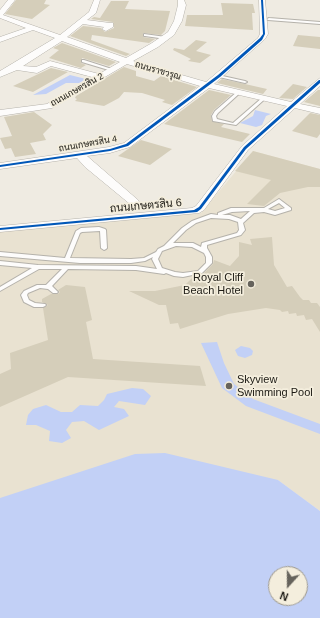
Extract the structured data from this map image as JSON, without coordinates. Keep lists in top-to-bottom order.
{
  "streets": {
    "street": [
      "ถนนราชวรุณ",
      "ถนนเกษตรสิน 2",
      "ถนนเกษตรสิน 4",
      "ถนนเกษตรสิน 6"
    ]
  },
  "crossings": [
    ["ถนนราชวรุณ", "ถนนเกษตรสิน 2"],
    ["ถนนราชวรุณ", "ถนนเกษตรสิน 4"],
    ["ถนนราชวรุณ", "ถนนเกษตรสิน 6"]
  ],
  "places": ["Royal Cliff Beach Hotel", "Skyview Swimming Pool"],
  "north": "bottom"
}
